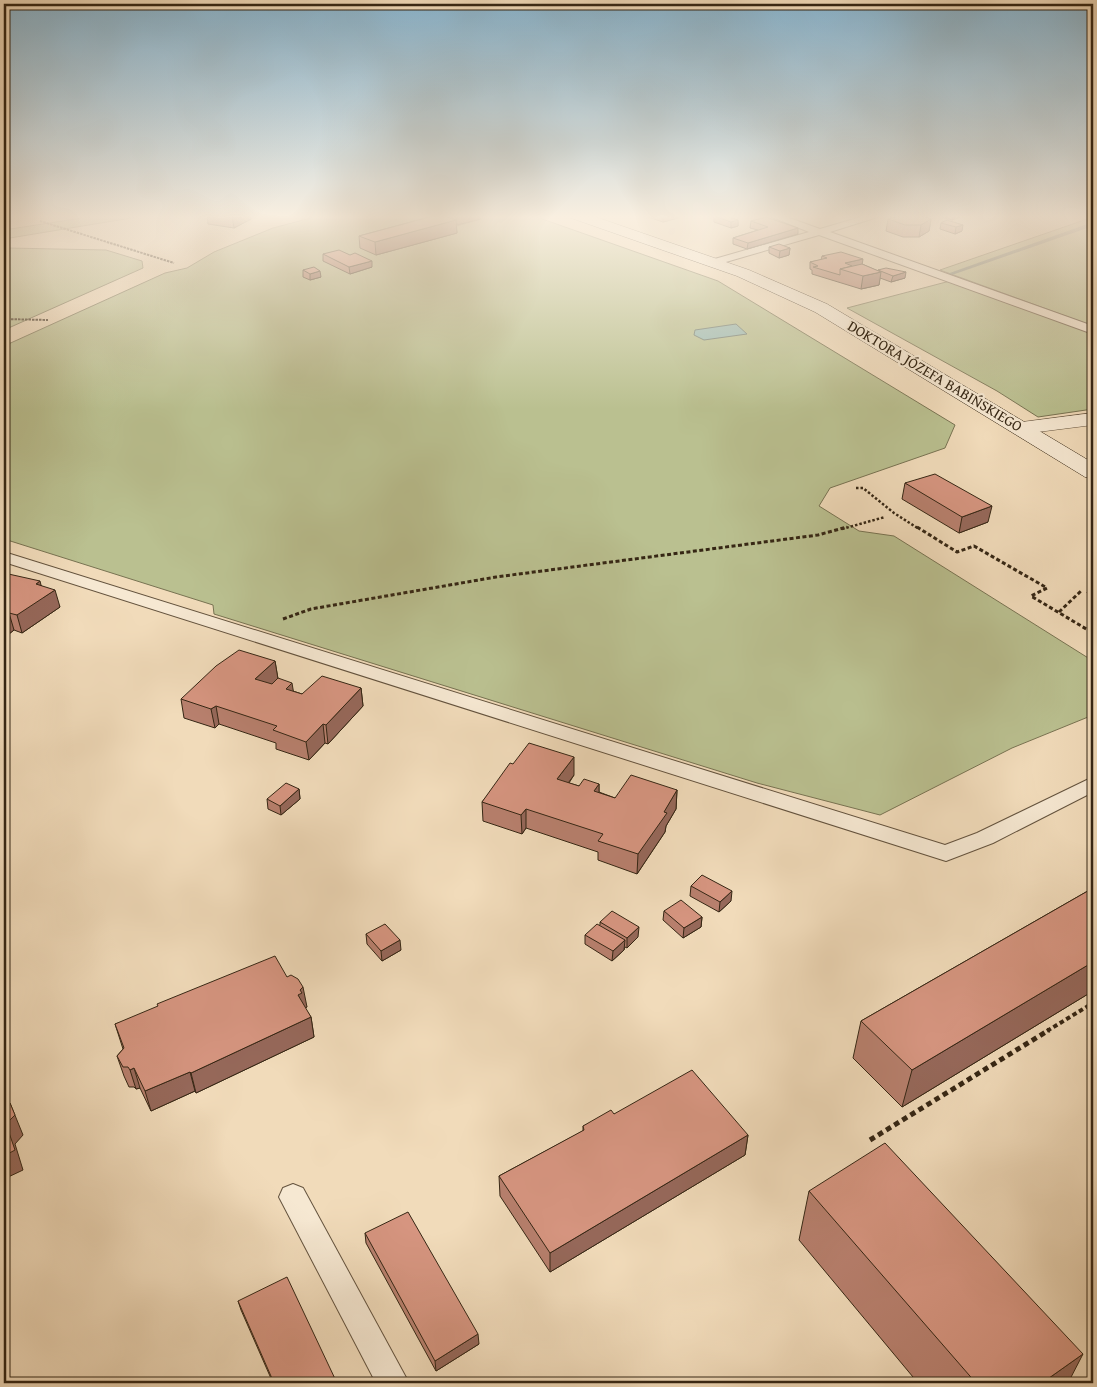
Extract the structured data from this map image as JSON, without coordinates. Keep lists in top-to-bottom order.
{
  "streets": {
    "street": ["DOKTORA JÓZEFA BABIŃSKIEGO"]
  }
}
